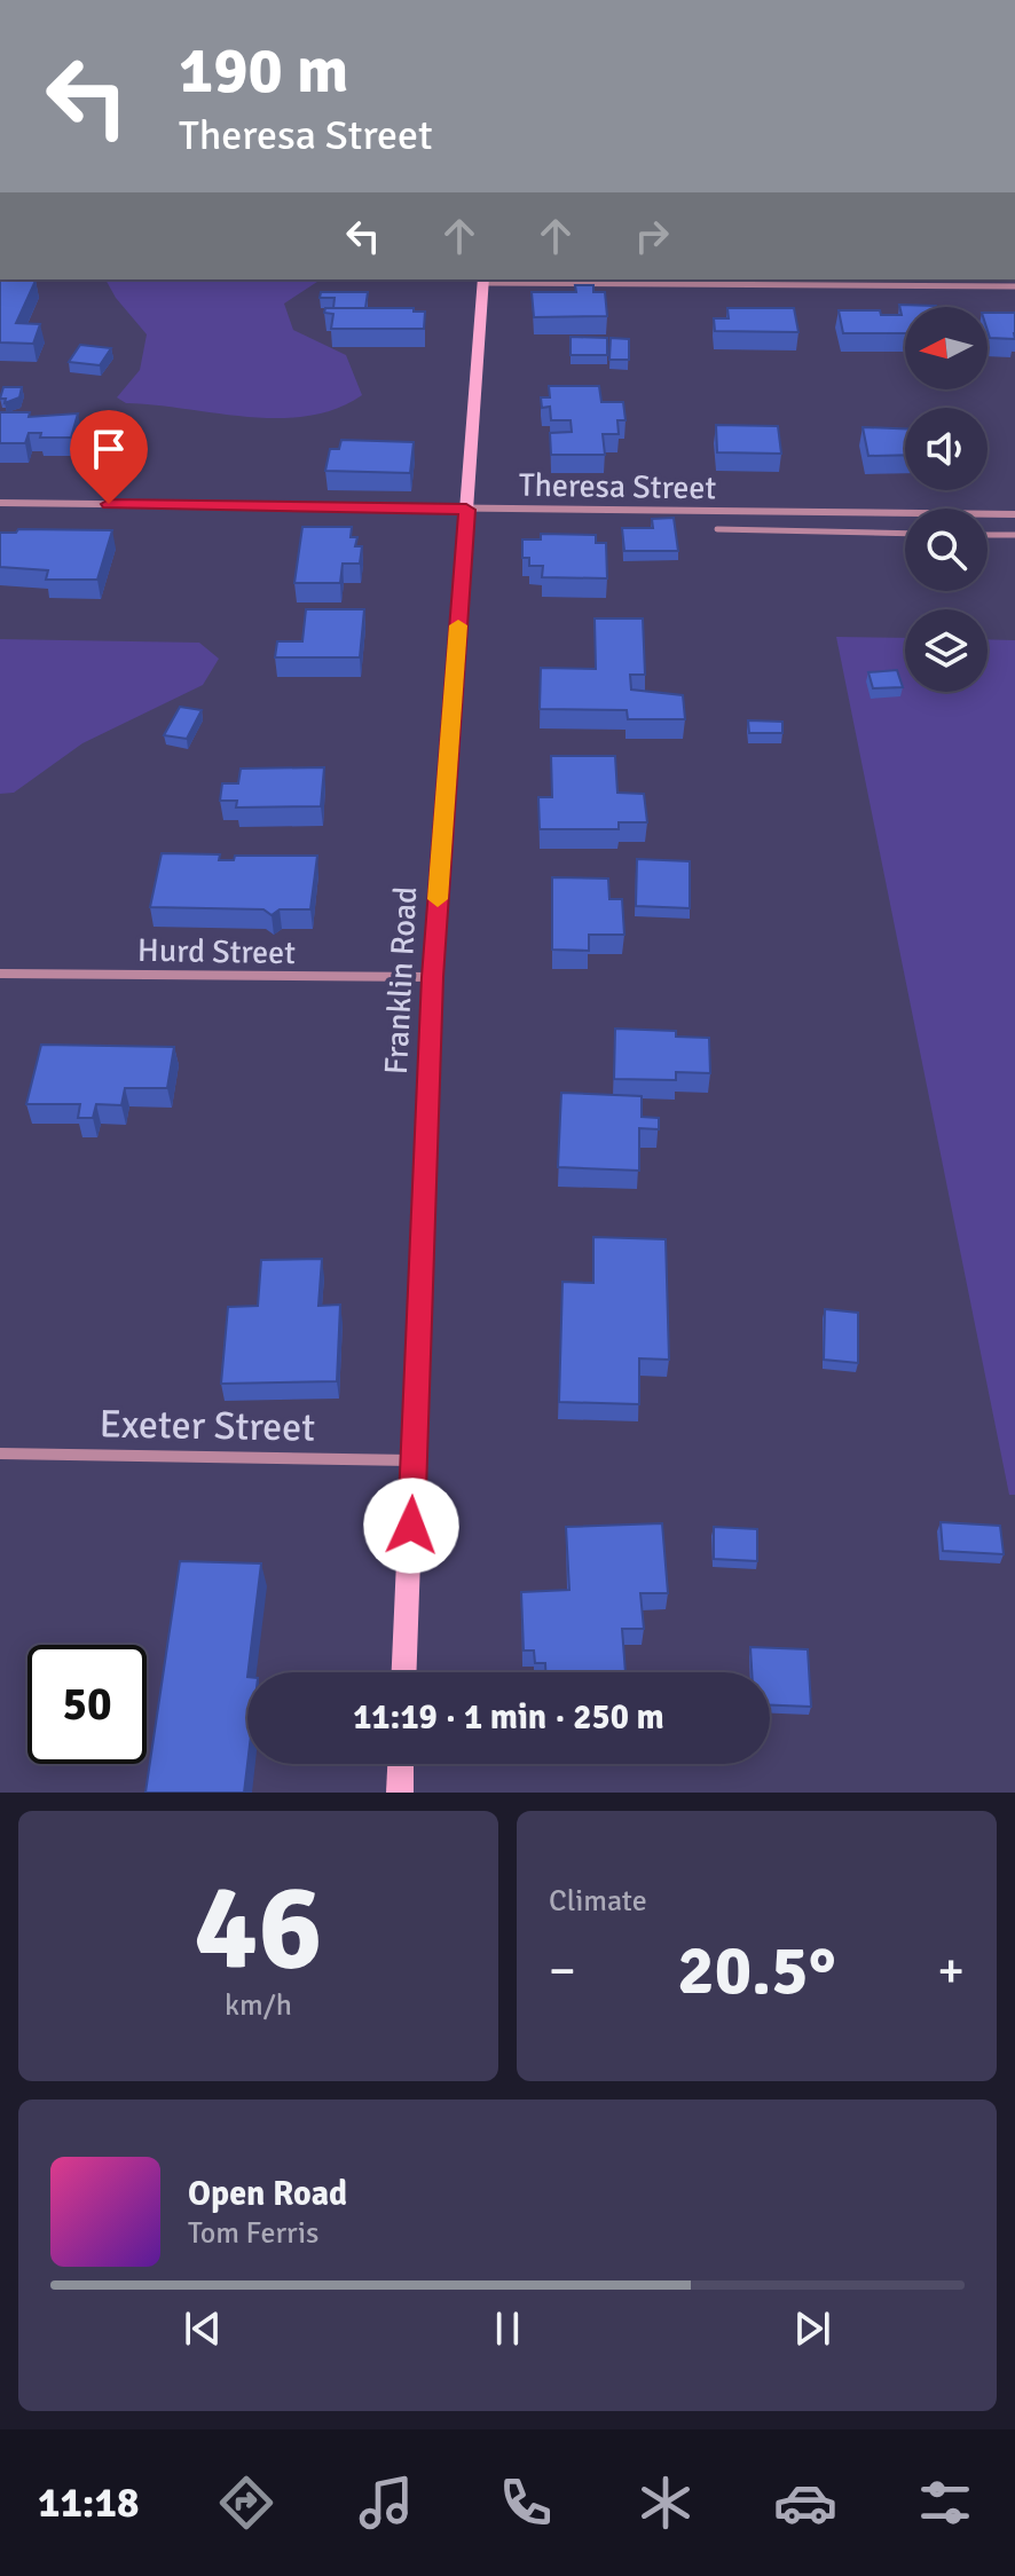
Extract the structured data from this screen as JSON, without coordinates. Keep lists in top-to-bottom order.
{
  "streets": {
    "main road": ["Franklin Road"],
    "street": ["Theresa Street", "Hurd Street", "Exeter Street"]
  },
  "crossings": [
    ["Theresa Street", "Franklin Road"],
    ["Hurd Street", "Franklin Road"],
    ["Franklin Road", "Exeter Street"]
  ],
  "north": "left",
  "page": {
    "turn": ["190 m", "Theresa Street"],
    "limit": "50",
    "trip": "11:19 · 1 min · 250 m",
    "tile": [
      ["46", "km/h"],
      "Climate"
    ],
    "heat": ["−", "20.5°", "+"],
    "song": ["Open Road", "Tom Ferris"],
    "tabs": "11:18"
  }
}
